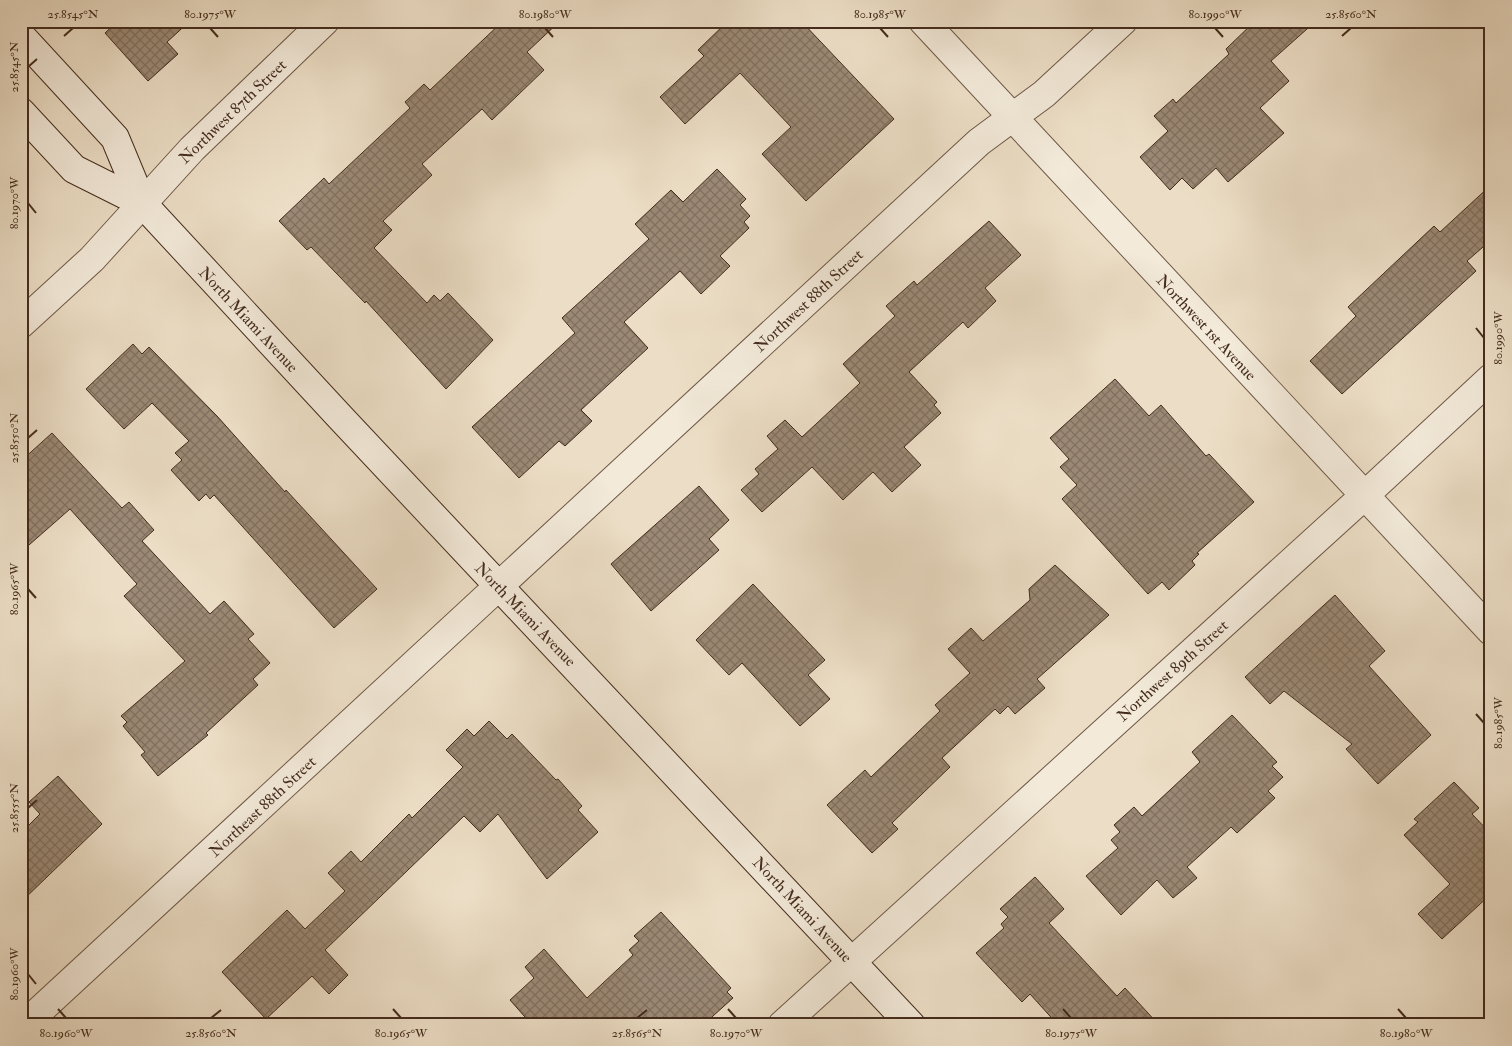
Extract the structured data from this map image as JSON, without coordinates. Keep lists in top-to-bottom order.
{
  "streets": {
    "street": [
      "Northwest 87th Street",
      "Northwest 88th Street",
      "North Miami Avenue",
      "Northwest 1st Avenue",
      "Northwest 89th Street",
      "Northeast 88th Street"
    ]
  },
  "crossings": [
    ["Northwest 87th Street", "North Miami Avenue"],
    ["Northwest 88th Street", "North Miami Avenue"],
    ["Northwest 88th Street", "Northwest 1st Avenue"],
    ["Northwest 88th Street", "Northeast 88th Street"],
    ["North Miami Avenue", "Northwest 89th Street"],
    ["North Miami Avenue", "Northeast 88th Street"],
    ["Northwest 1st Avenue", "Northwest 89th Street"]
  ],
  "coordinates": [
    "25.8545°N",
    "80.1975°W",
    "80.1980°W",
    "80.1985°W",
    "80.1990°W",
    "25.8560°N",
    "80.1970°W",
    "25.8550°N",
    "80.1965°W",
    "25.8555°N",
    "80.1960°W",
    "25.8565°N"
  ]
}
